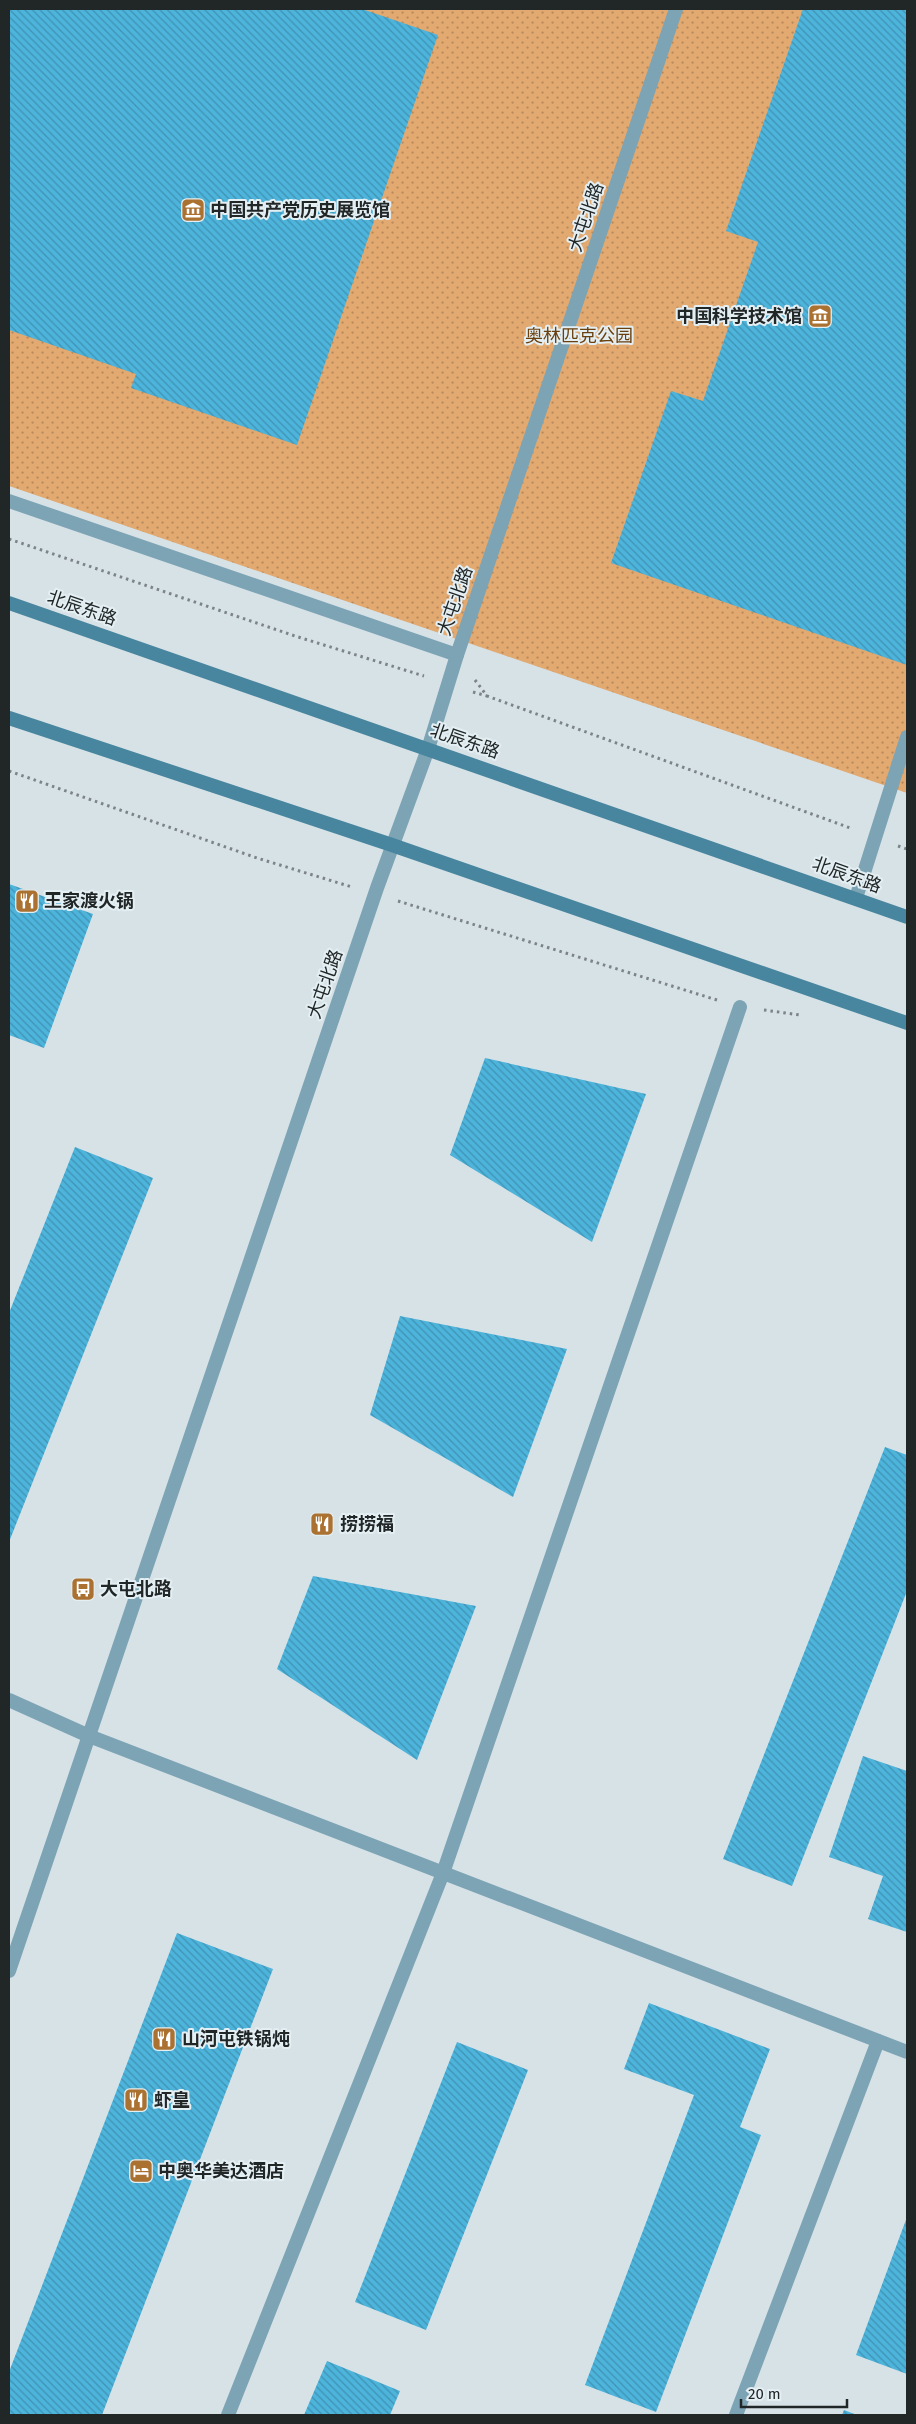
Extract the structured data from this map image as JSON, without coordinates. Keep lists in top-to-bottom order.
{
  "streets": {
    "main road": ["北辰东路"],
    "street": ["大屯北路"]
  },
  "crossings": [
    ["大屯北路", "北辰东路"]
  ],
  "parks": ["奥林匹克公园"],
  "places": {
    "museum": ["中国共产党历史展览馆", "中国科学技术馆"],
    "restaurant": [
      "王家渡火锅",
      "捞捞福",
      "山河屯铁锅炖",
      "虾皇"
    ],
    "bus stop": ["大屯北路"],
    "hotel": ["中奥华美达酒店"]
  },
  "scale_bar": "20 m"
}
